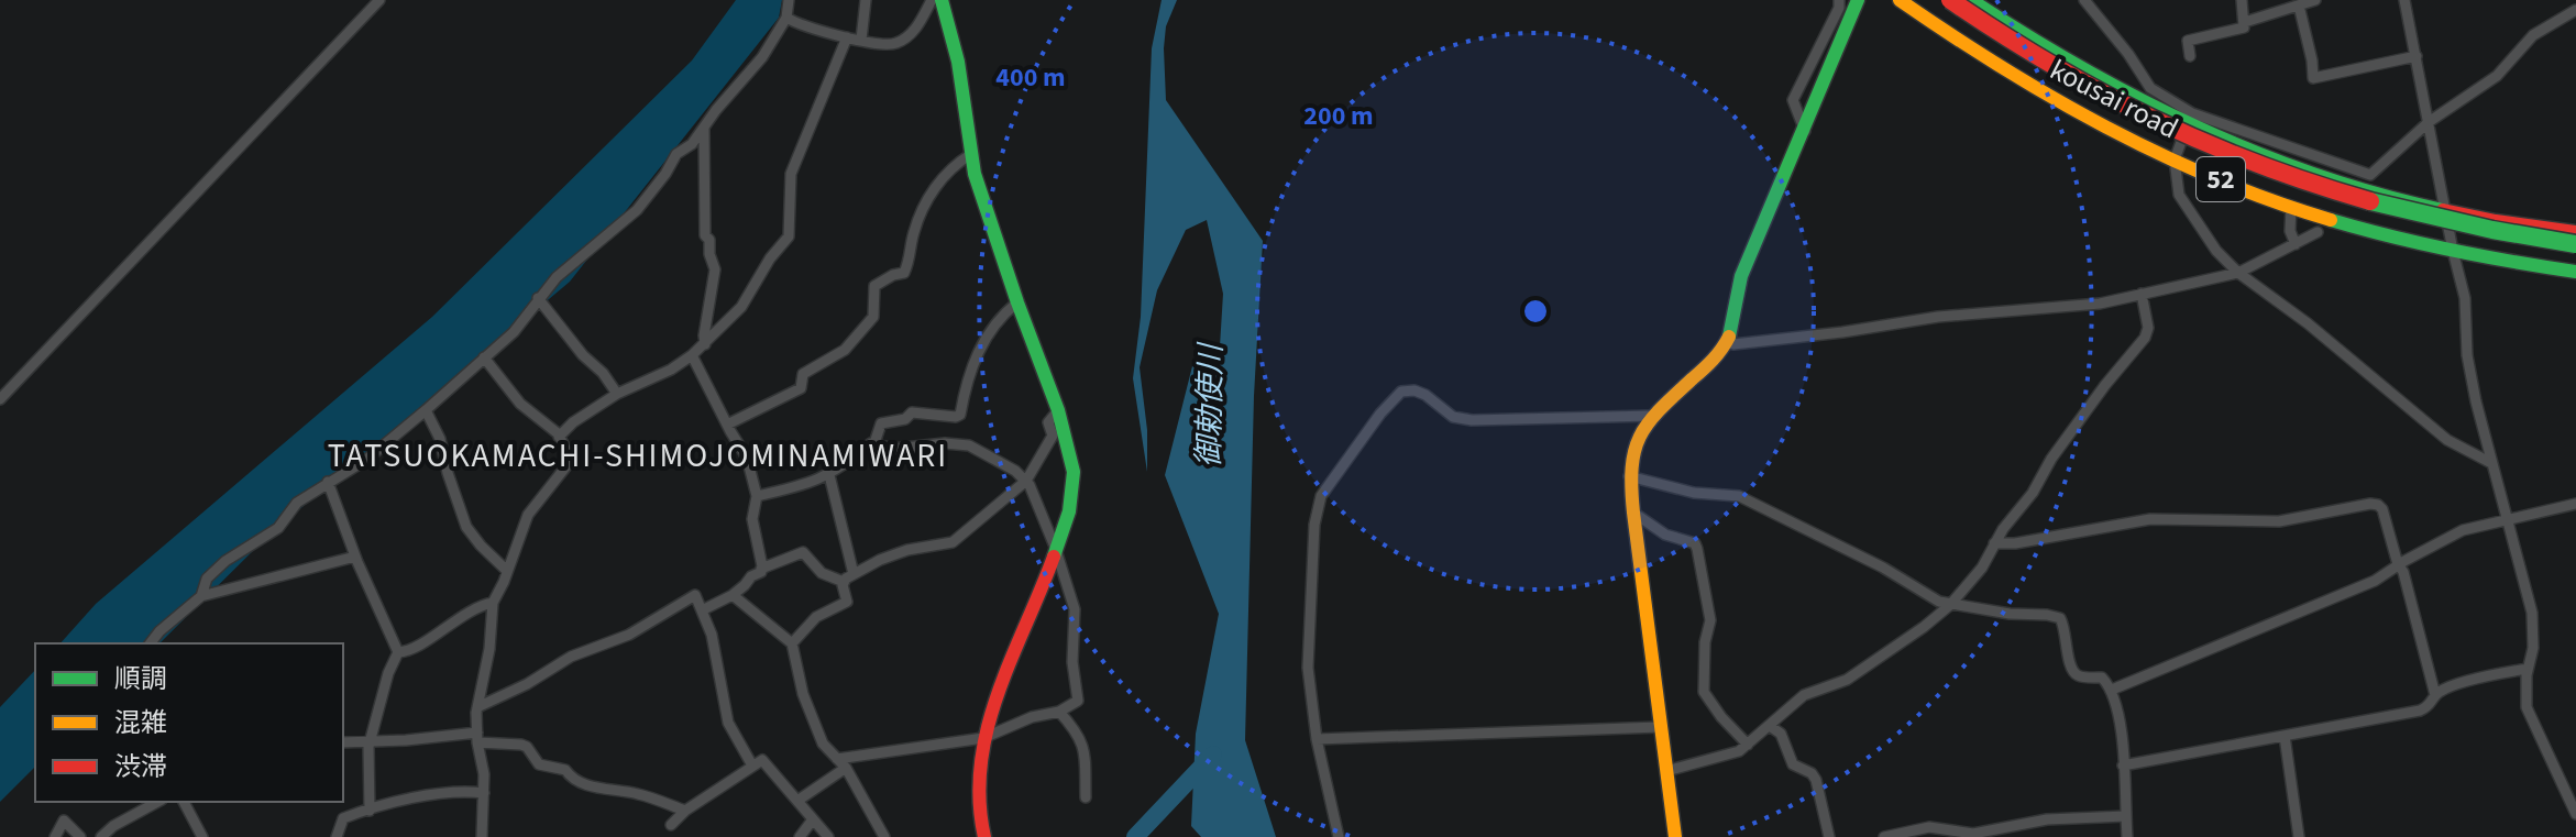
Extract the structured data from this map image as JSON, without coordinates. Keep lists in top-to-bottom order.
{
  "streets": {
    "main road": ["kousai road", "52"]
  },
  "districts": ["TATSUOKAMACHI-SHIMOJOMINAMIWARI"],
  "water": ["御勅使川"],
  "legend": ["順調", "混雑", "渋滞"],
  "rings": ["400 m", "200 m"]
}
